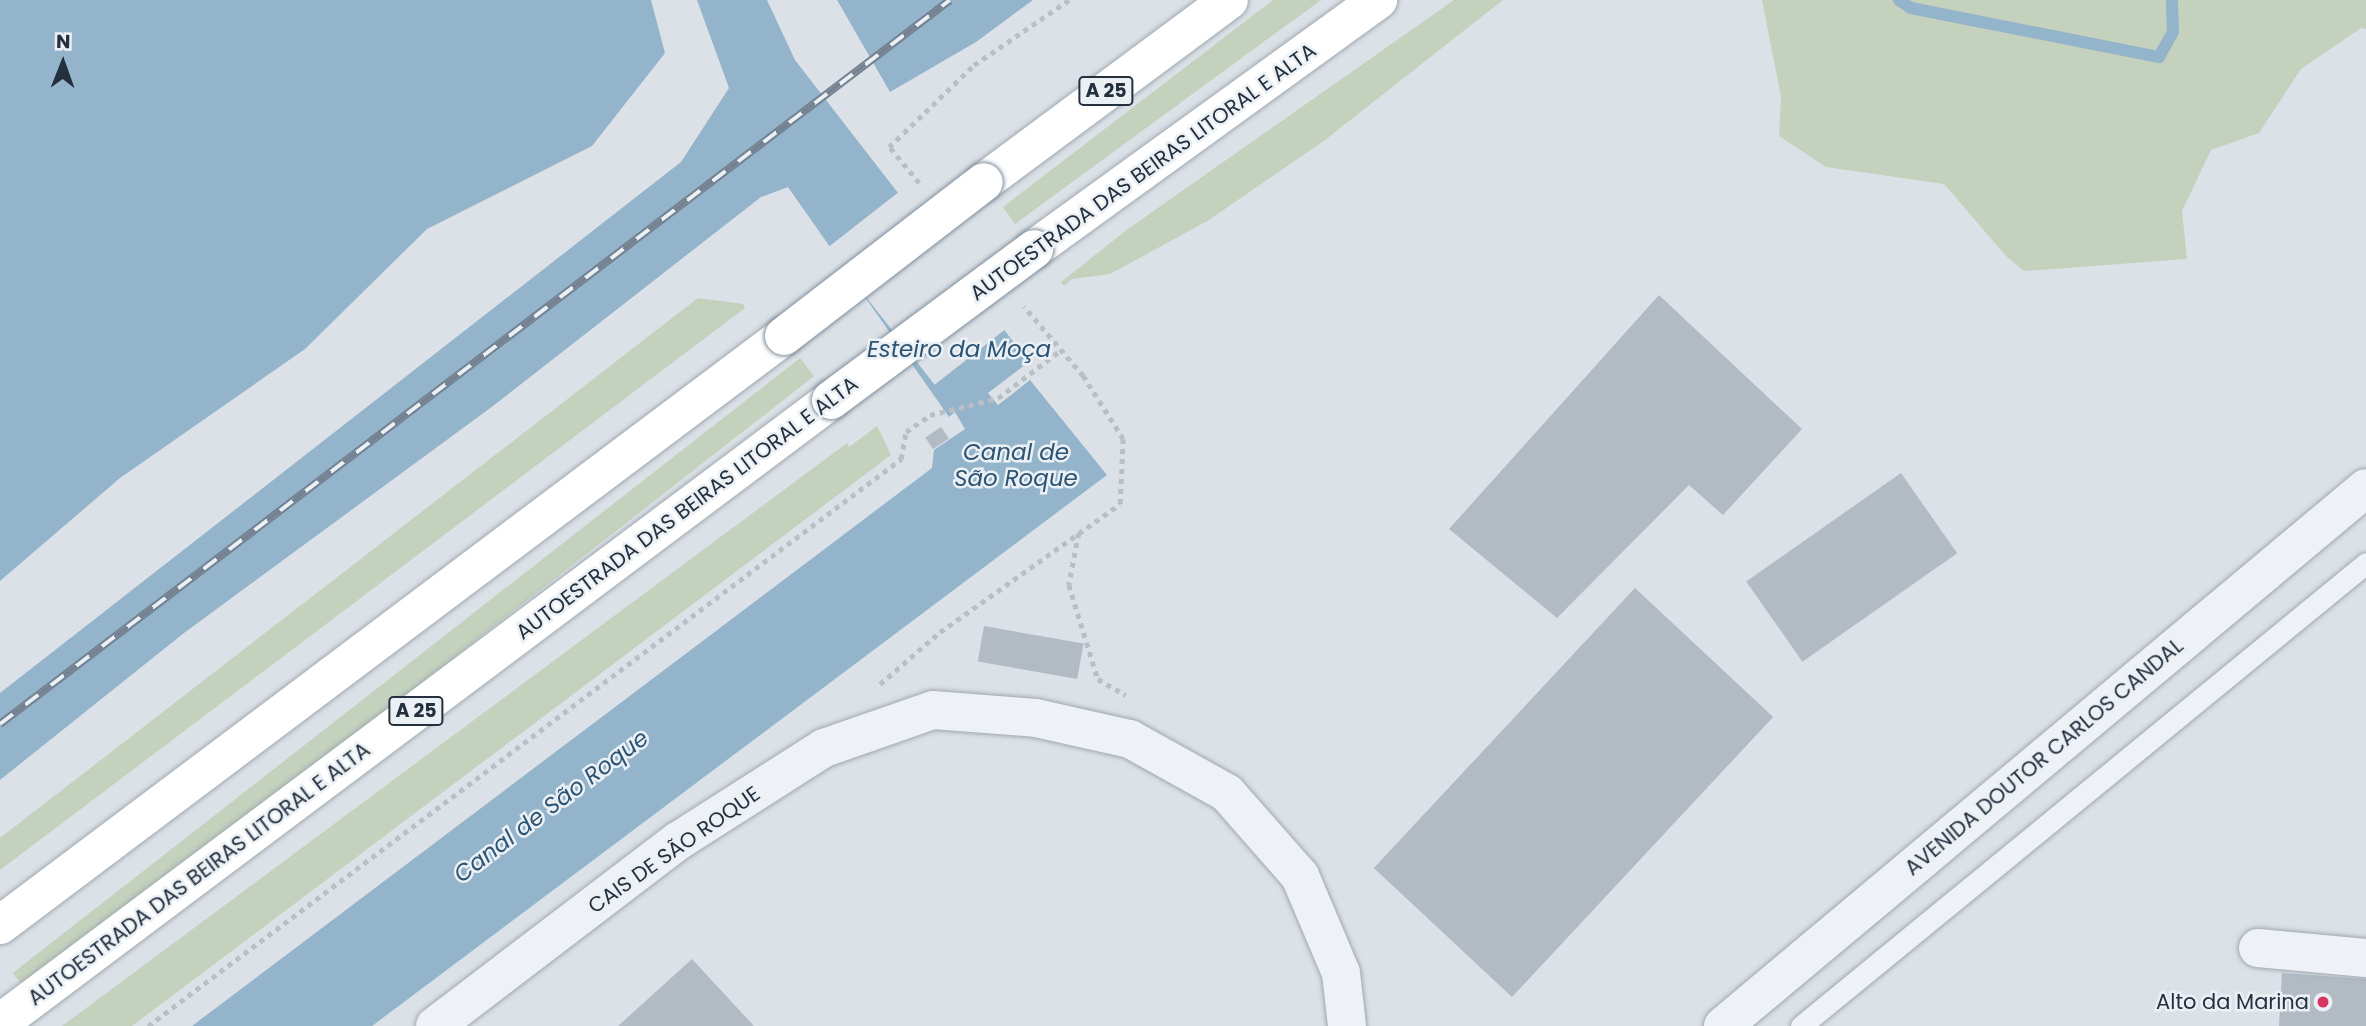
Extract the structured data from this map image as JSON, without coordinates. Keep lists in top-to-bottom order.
{
  "streets": {
    "highway": ["A 25", "AUTOESTRADA DAS BEIRAS LITORAL E ALTA"],
    "street": ["AVENIDA DOUTOR CARLOS CANDAL", "CAIS DE SÃO ROQUE"]
  },
  "water": ["Esteiro da Moça", "Canal de São Roque"],
  "places": ["Alto da Marina"],
  "north": "top"
}
